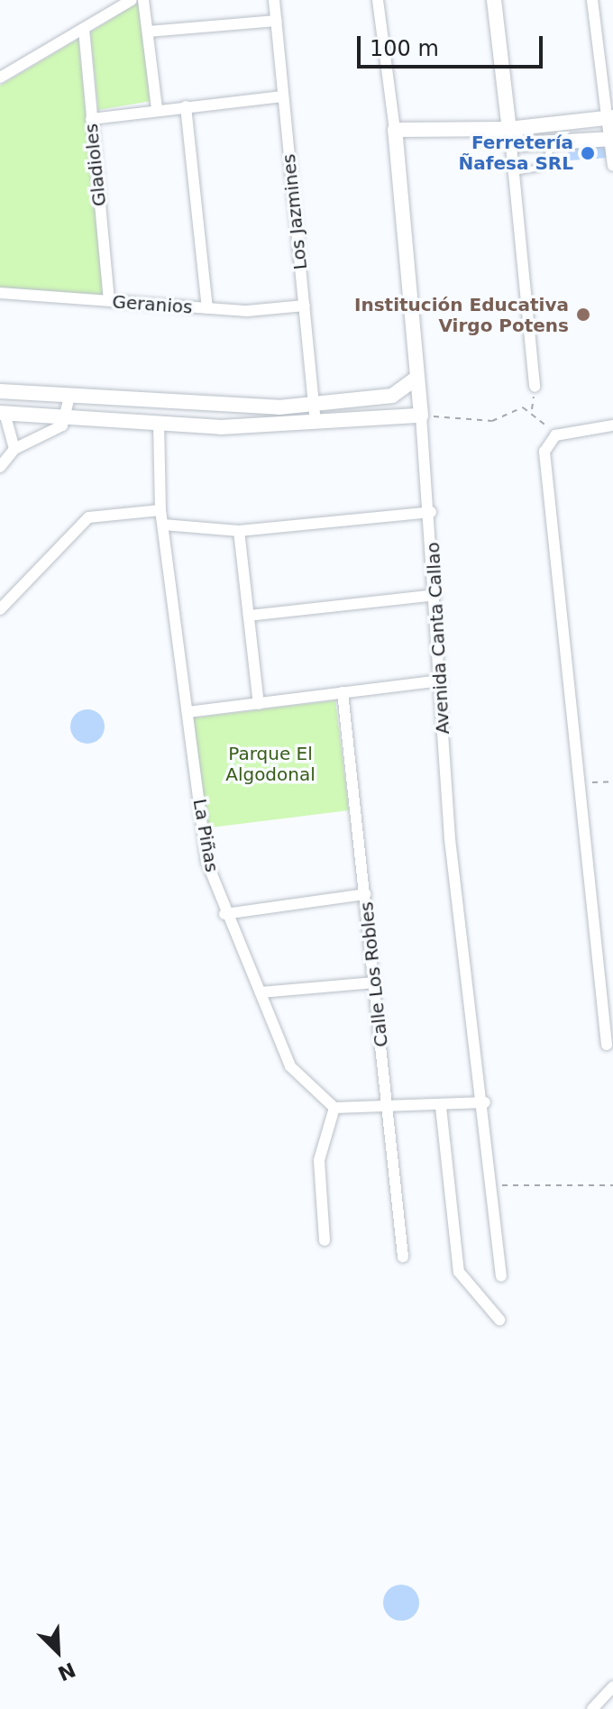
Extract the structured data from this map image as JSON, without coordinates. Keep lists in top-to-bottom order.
{
  "streets": {
    "street": [
      "Gladioles",
      "Los Jazmines",
      "Geranios",
      "Avenida Canta Callao",
      "La Piñas",
      "Calle Los Robles"
    ]
  },
  "crossings": [
    ["Gladioles", "Geranios"],
    ["Los Jazmines", "Geranios"]
  ],
  "parks": ["Parque El Algodonal"],
  "places": ["Ferretería Ñafesa SRL", "Institución Educativa Virgo Potens"],
  "scale_bar": "100 m",
  "north": "bottom right"
}
